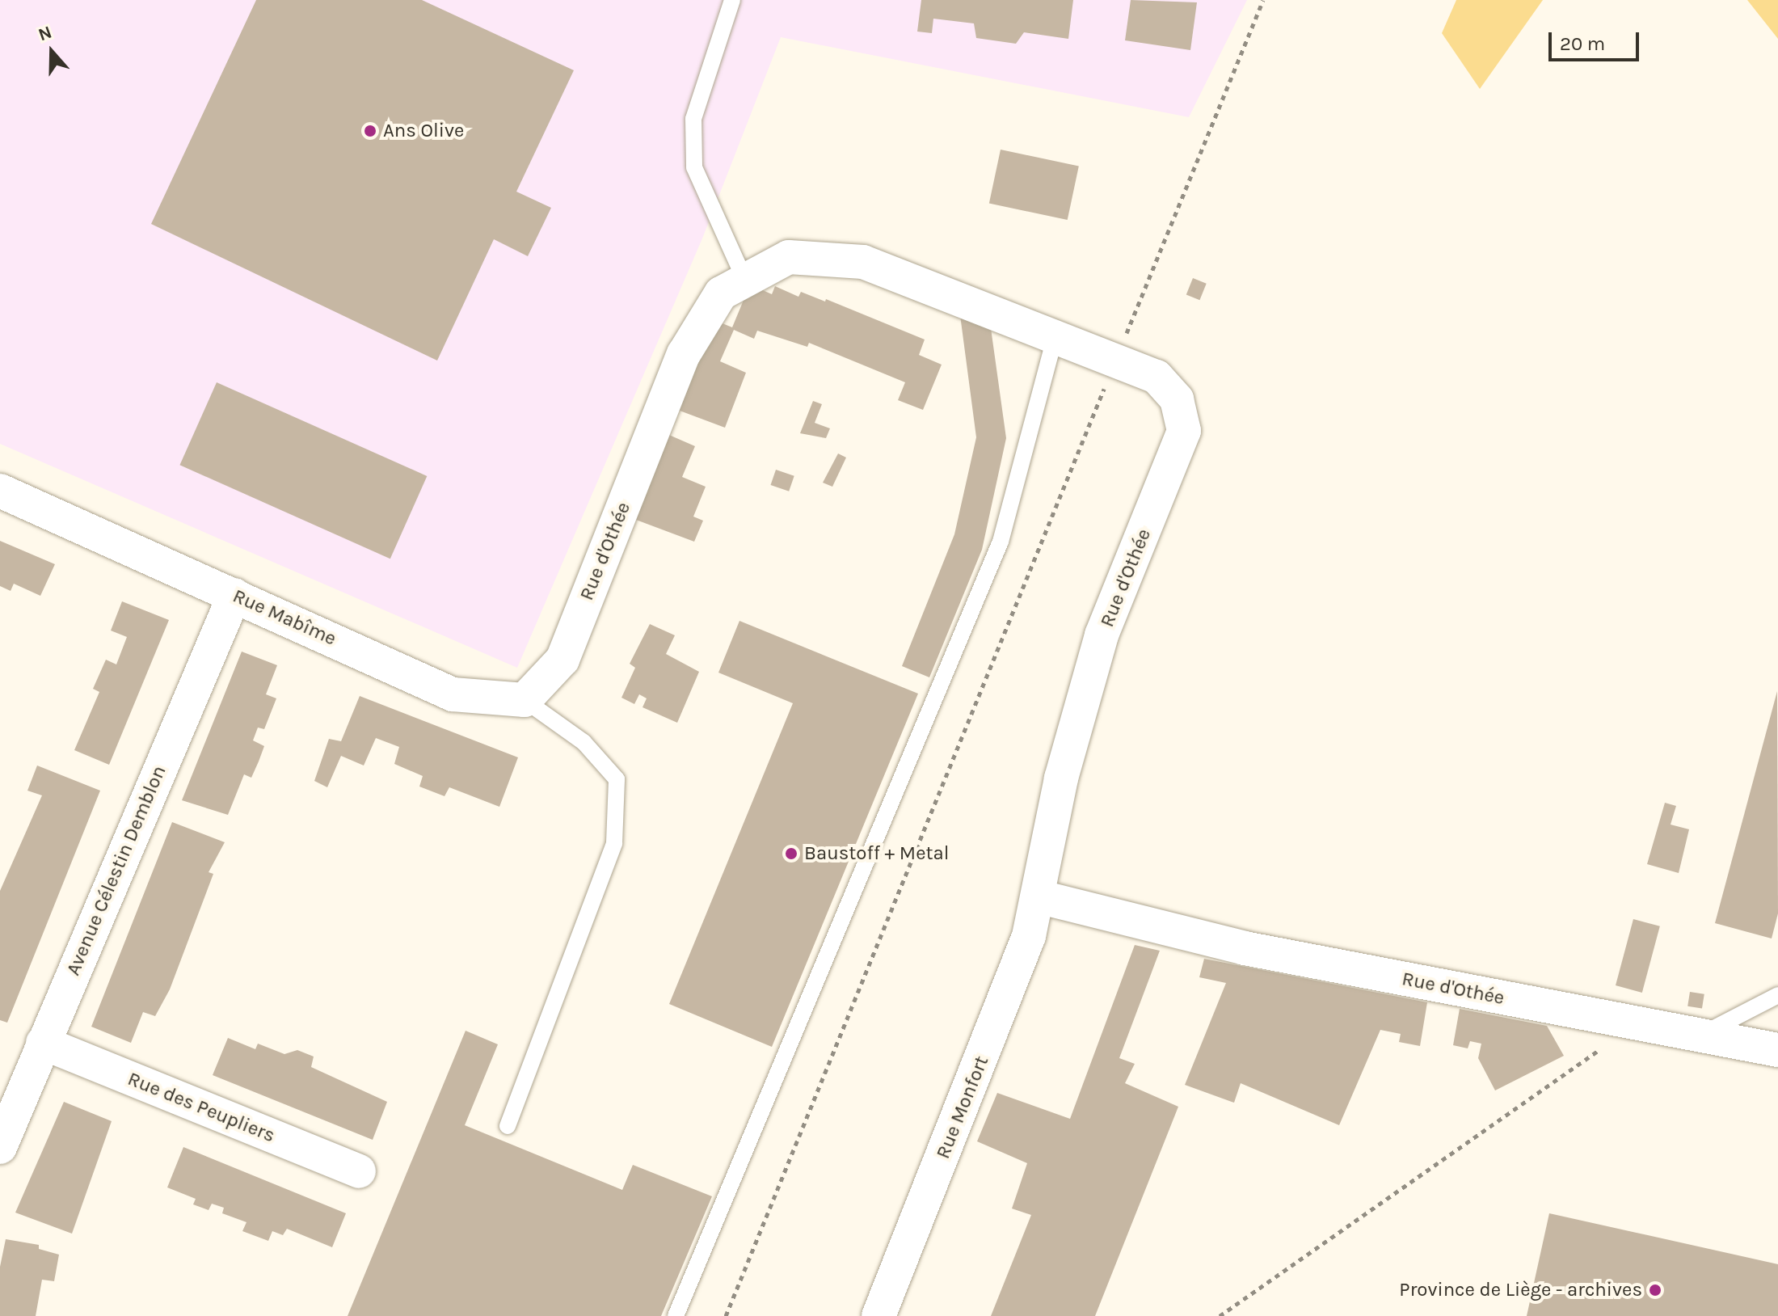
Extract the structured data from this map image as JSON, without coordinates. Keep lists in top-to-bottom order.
{
  "streets": {
    "street": [
      "Rue d'Othée",
      "Rue Mabîme",
      "Avenue Célestin Demblon",
      "Rue des Peupliers",
      "Rue Monfort"
    ]
  },
  "crossings": [
    ["Rue d'Othée", "Rue Mabîme"],
    ["Rue d'Othée", "Rue Monfort"],
    ["Rue Mabîme", "Avenue Célestin Demblon"],
    ["Avenue Célestin Demblon", "Rue des Peupliers"]
  ],
  "places": ["Ans Olive", "Baustoff + Metal", "Province de Liège - archives"],
  "scale_bar": "20 m",
  "north": "top"
}
